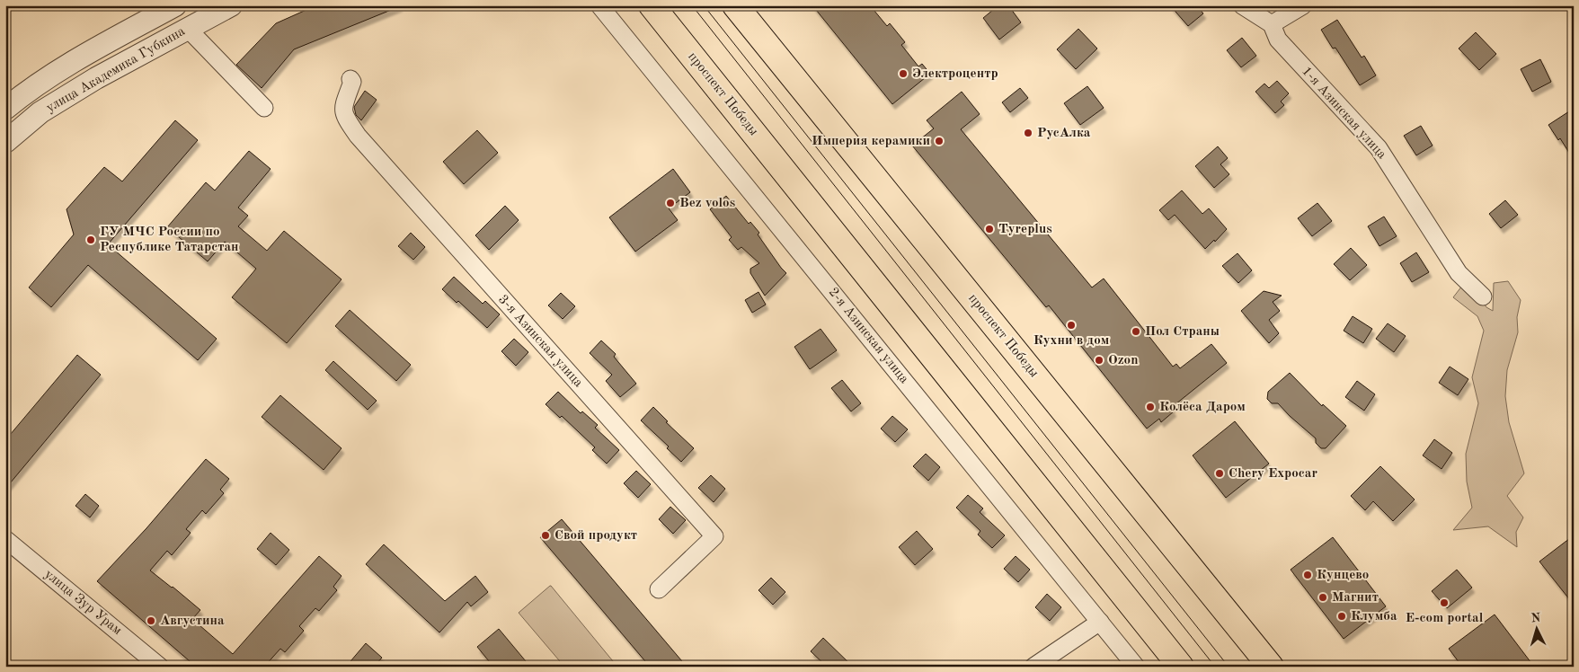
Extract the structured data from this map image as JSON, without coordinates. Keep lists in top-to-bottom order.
{
  "streets": {
    "main road": ["проспект Победы"],
    "street": [
      "улица Академика Губкина",
      "1-я Азинская улица",
      "2-я Азинская улица",
      "3-я Азинская улица",
      "улица Зур Урам"
    ]
  },
  "places": [
    "Электроцентр",
    "РусАлка",
    "Империя керамики",
    "Bez volos",
    "Tyreplus",
    "ГУ МЧС России по Республике Татарстан",
    "Кухни в дом",
    "Пол Страны",
    "Ozon",
    "Колёса Даром",
    "Chery Expocar",
    "Свой продукт",
    "Кунцево",
    "Магнит",
    "E-com portal",
    "Клумба",
    "Августина"
  ],
  "north": "top"
}
